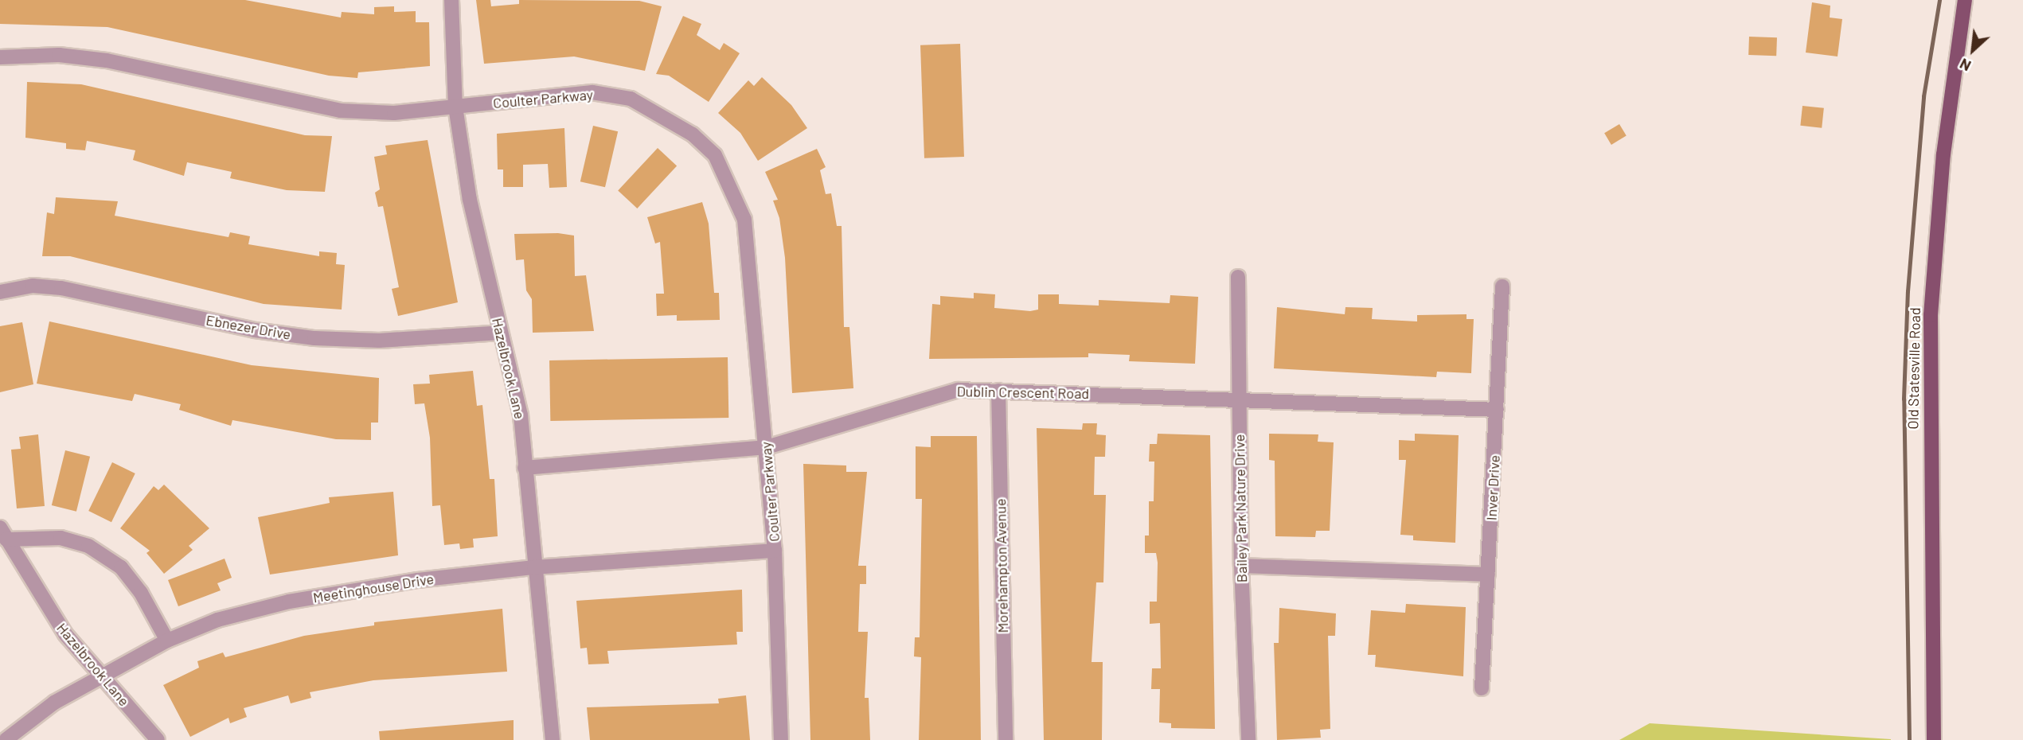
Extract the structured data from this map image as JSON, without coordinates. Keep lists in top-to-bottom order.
{
  "streets": {
    "main road": ["Old Statesville Road"],
    "street": [
      "Coulter Parkway",
      "Ebnezer Drive",
      "Hazelbrook Lane",
      "Dublin Crescent Road",
      "Inver Drive",
      "Bailey Park Nature Drive",
      "Morehampton Avenue",
      "Meetinghouse Drive"
    ]
  },
  "crossings": [
    ["Coulter Parkway", "Hazelbrook Lane"],
    ["Coulter Parkway", "Dublin Crescent Road"],
    ["Coulter Parkway", "Meetinghouse Drive"],
    ["Ebnezer Drive", "Hazelbrook Lane"],
    ["Hazelbrook Lane", "Dublin Crescent Road"],
    ["Hazelbrook Lane", "Meetinghouse Drive"],
    ["Dublin Crescent Road", "Inver Drive"],
    ["Dublin Crescent Road", "Bailey Park Nature Drive"],
    ["Dublin Crescent Road", "Morehampton Avenue"]
  ],
  "north": "bottom left"
}
